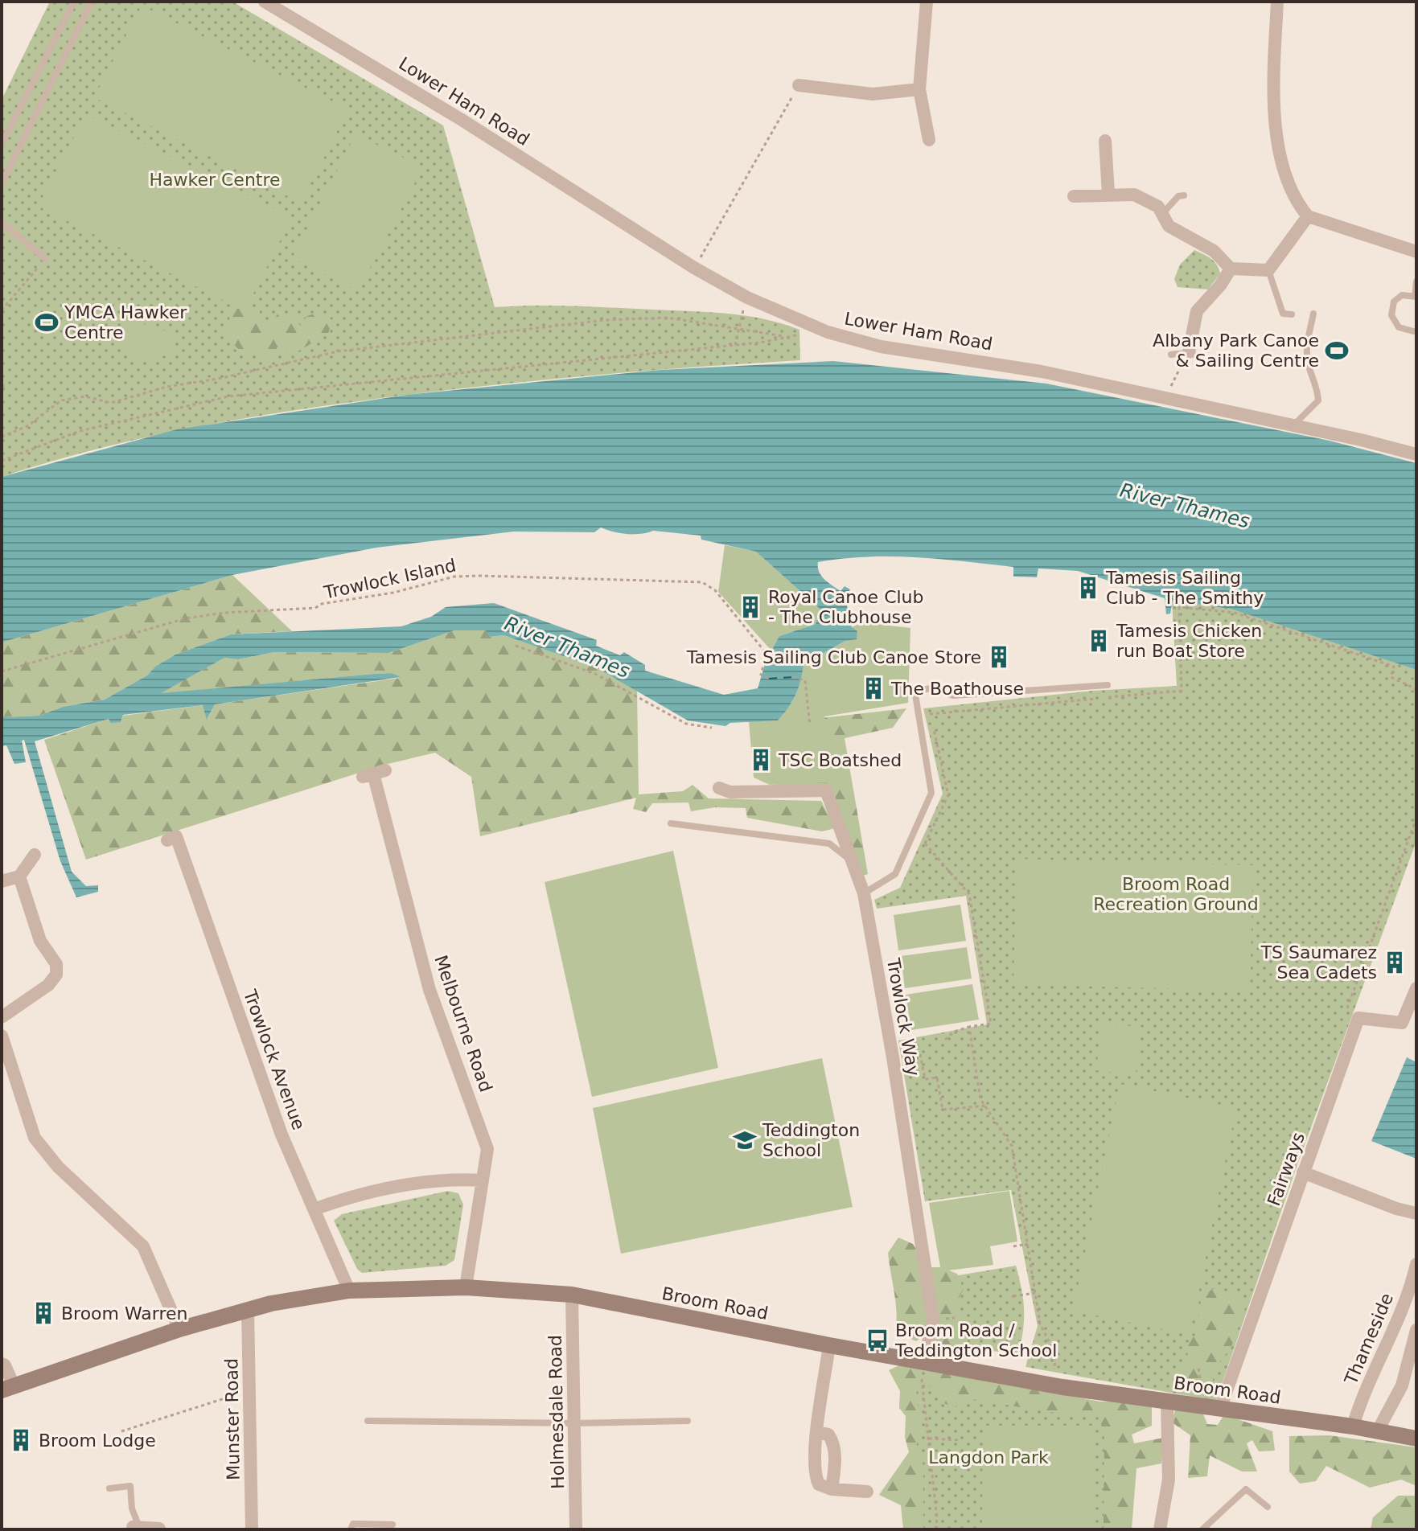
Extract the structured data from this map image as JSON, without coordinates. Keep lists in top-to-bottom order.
{
  "streets": {
    "street": [
      "Lower Ham Road",
      "Trowlock Way",
      "Melbourne Road",
      "Trowlock Avenue",
      "Fairways",
      "Broom Road",
      "Thameside",
      "Holmesdale Road",
      "Munster Road"
    ],
    "path": ["Trowlock Island"]
  },
  "crossings": [
    ["Trowlock Way", "Broom Road"],
    ["Melbourne Road", "Broom Road"],
    ["Trowlock Avenue", "Broom Road"],
    ["Fairways", "Broom Road"],
    ["Broom Road", "Thameside"],
    ["Broom Road", "Holmesdale Road"],
    ["Broom Road", "Munster Road"]
  ],
  "water": ["River Thames"],
  "parks": ["Hawker Centre", "Broom Road Recreation Ground", "Langdon Park"],
  "places": {
    "sports": ["YMCA Hawker Centre", "Albany Park Canoe & Sailing Centre"],
    "building": [
      "Tamesis Sailing Club - The Smithy",
      "Royal Canoe Club - The Clubhouse",
      "Tamesis Chicken run Boat Store",
      "Tamesis Sailing Club Canoe Store",
      "The Boathouse",
      "TSC Boatshed",
      "TS Saumarez Sea Cadets",
      "Broom Warren",
      "Broom Lodge"
    ],
    "school or university": ["Teddington School"],
    "bus stop": ["Broom Road / Teddington School"]
  }
}
